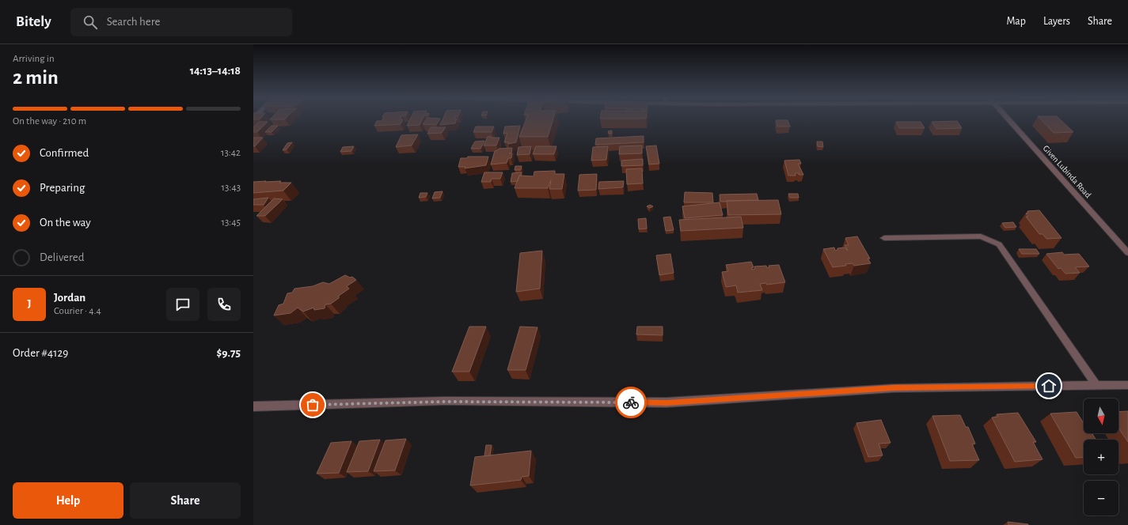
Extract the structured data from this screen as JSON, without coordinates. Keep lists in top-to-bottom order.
{
  "streets": {
    "street": ["Given Lubinda Road"]
  },
  "north": "bottom",
  "page": {
    "header": "Bitely",
    "search": "Search here",
    "nav": ["Map", "Layers", "Share"],
    "heading": ["2 min", "Arriving in", "14:13–14:18"],
    "panel": [
      "Jordan",
      "Courier · 4.4",
      "Order #4129",
      "$9.75"
    ],
    "bar": "On the way · 210 m",
    "list": [
      ["Confirmed", "13:42"],
      ["Preparing", "13:43"],
      ["On the way", "13:45"],
      "Delivered"
    ],
    "round": "J",
    "map_buttons": ["+", "−"],
    "buttons": ["Help", "Share"]
  }
}
